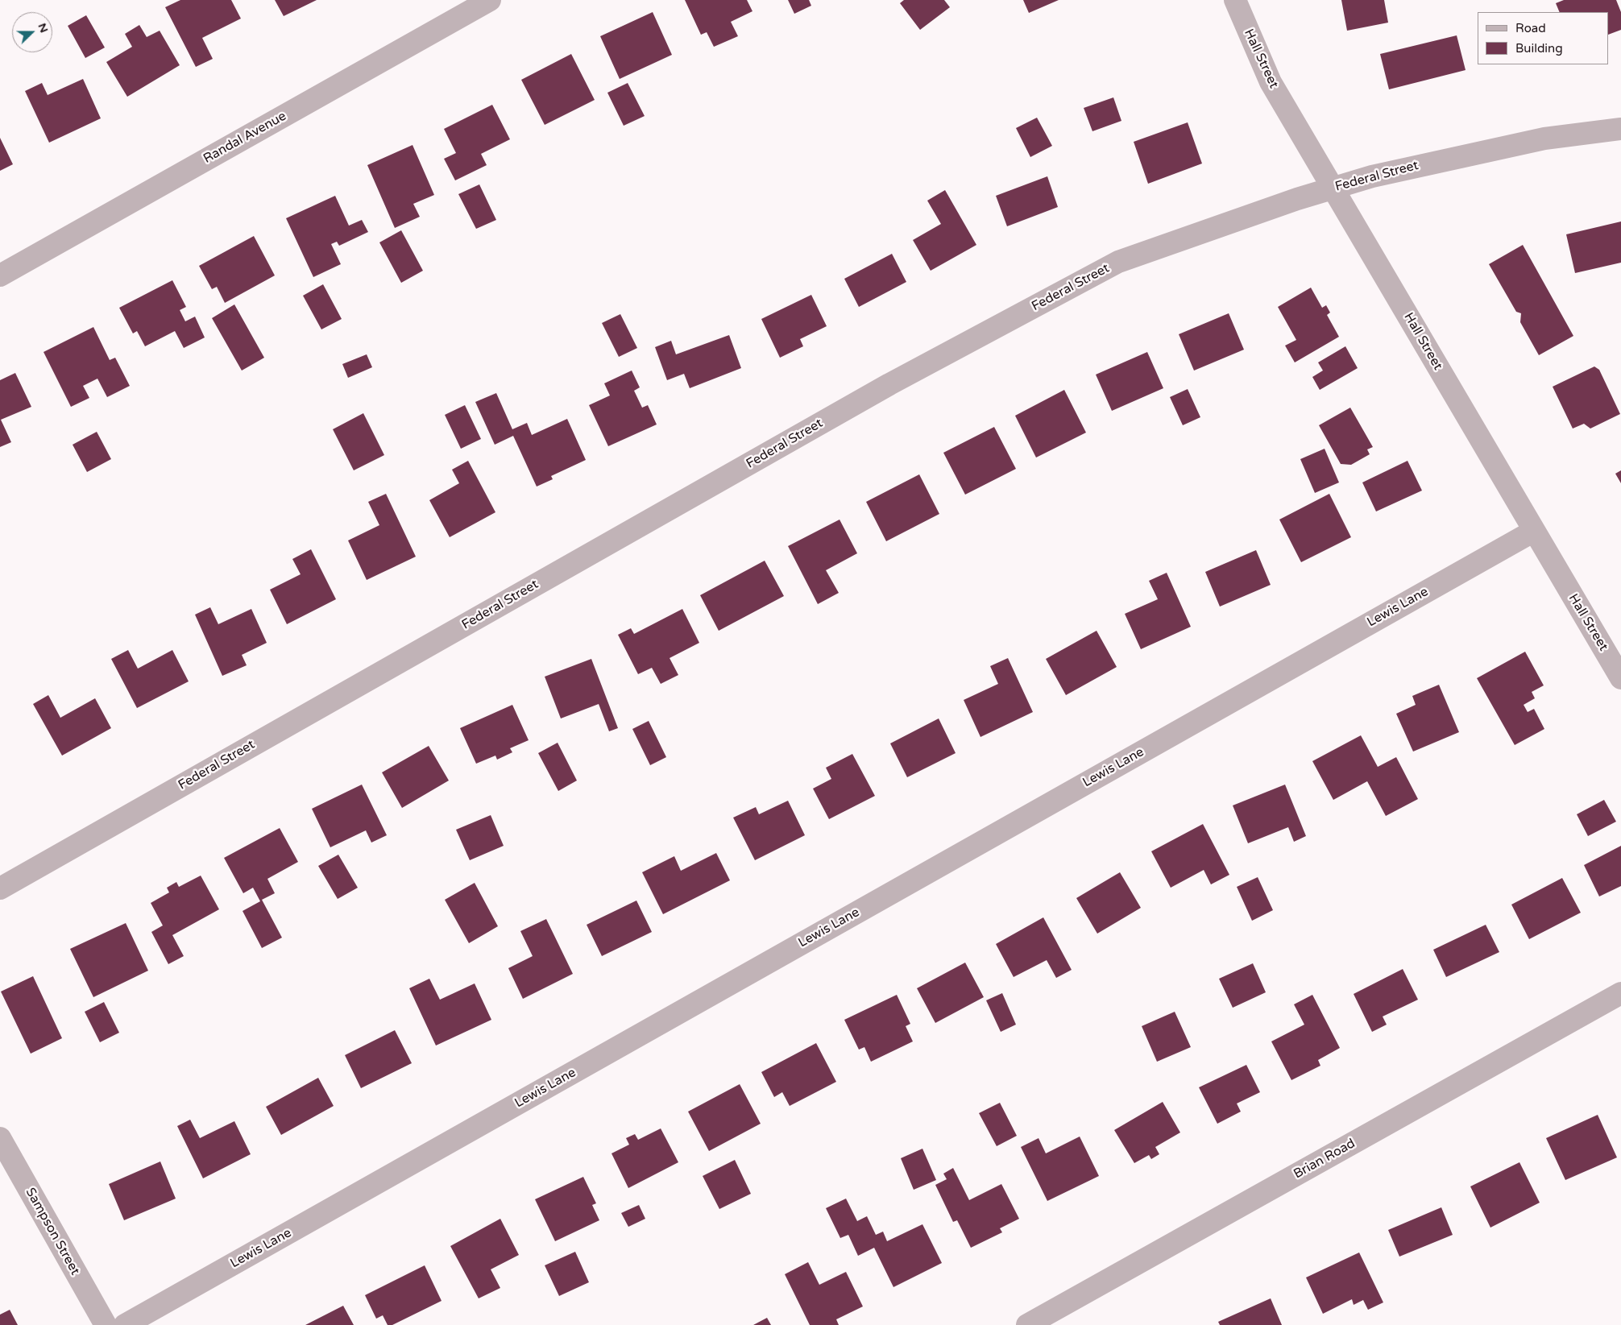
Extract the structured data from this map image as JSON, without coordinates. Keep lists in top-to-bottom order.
{
  "streets": {
    "street": [
      "Hall Street",
      "Randal Avenue",
      "Federal Street",
      "Lewis Lane",
      "Brian Road",
      "Sampson Street"
    ]
  },
  "crossings": [
    ["Hall Street", "Federal Street"],
    ["Hall Street", "Lewis Lane"]
  ],
  "legend": ["Road", "Building"],
  "north": "right"
}
